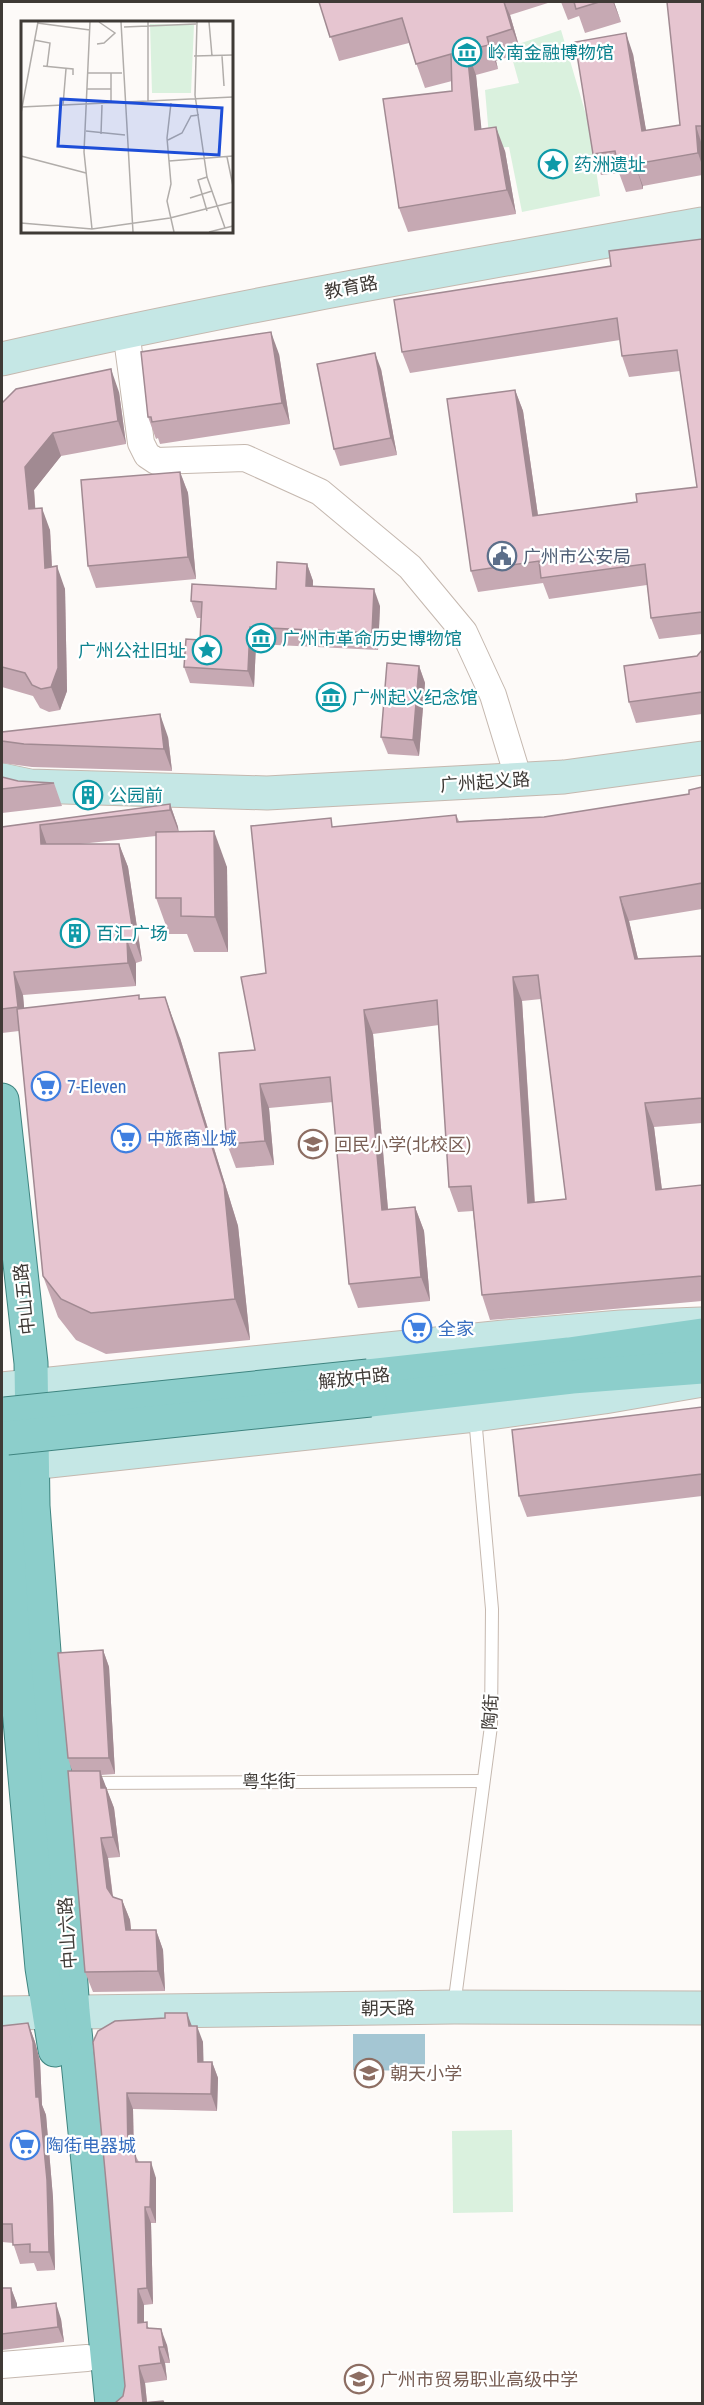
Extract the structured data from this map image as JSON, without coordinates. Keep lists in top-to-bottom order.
{
  "streets": {
    "main road": [
      "教育路",
      "广州起义路",
      "中山五路",
      "解放中路",
      "中山六路",
      "朝天路"
    ],
    "lane": ["陶街", "粤华街"]
  },
  "crossings": [
    ["中山五路", "解放中路"],
    ["中山五路", "中山六路"],
    ["解放中路", "中山六路"],
    ["陶街", "粤华街"],
    ["陶街", "朝天路"],
    ["粤华街", "中山六路"],
    ["中山六路", "朝天路"]
  ],
  "places": {
    "museum": ["岭南金融博物馆", "广州市革命历史博物馆", "广州起义纪念馆"],
    "place": ["药洲遗址", "广州公社旧址"],
    "public building": ["广州市公安局"],
    "building": ["公园前", "百汇广场"],
    "supermarket": [
      "7-Eleven",
      "中旅商业城",
      "全家",
      "陶街电器城"
    ],
    "school or university": ["回民小学(北校区)", "朝天小学", "广州市贸易职业高级中学"]
  }
}
